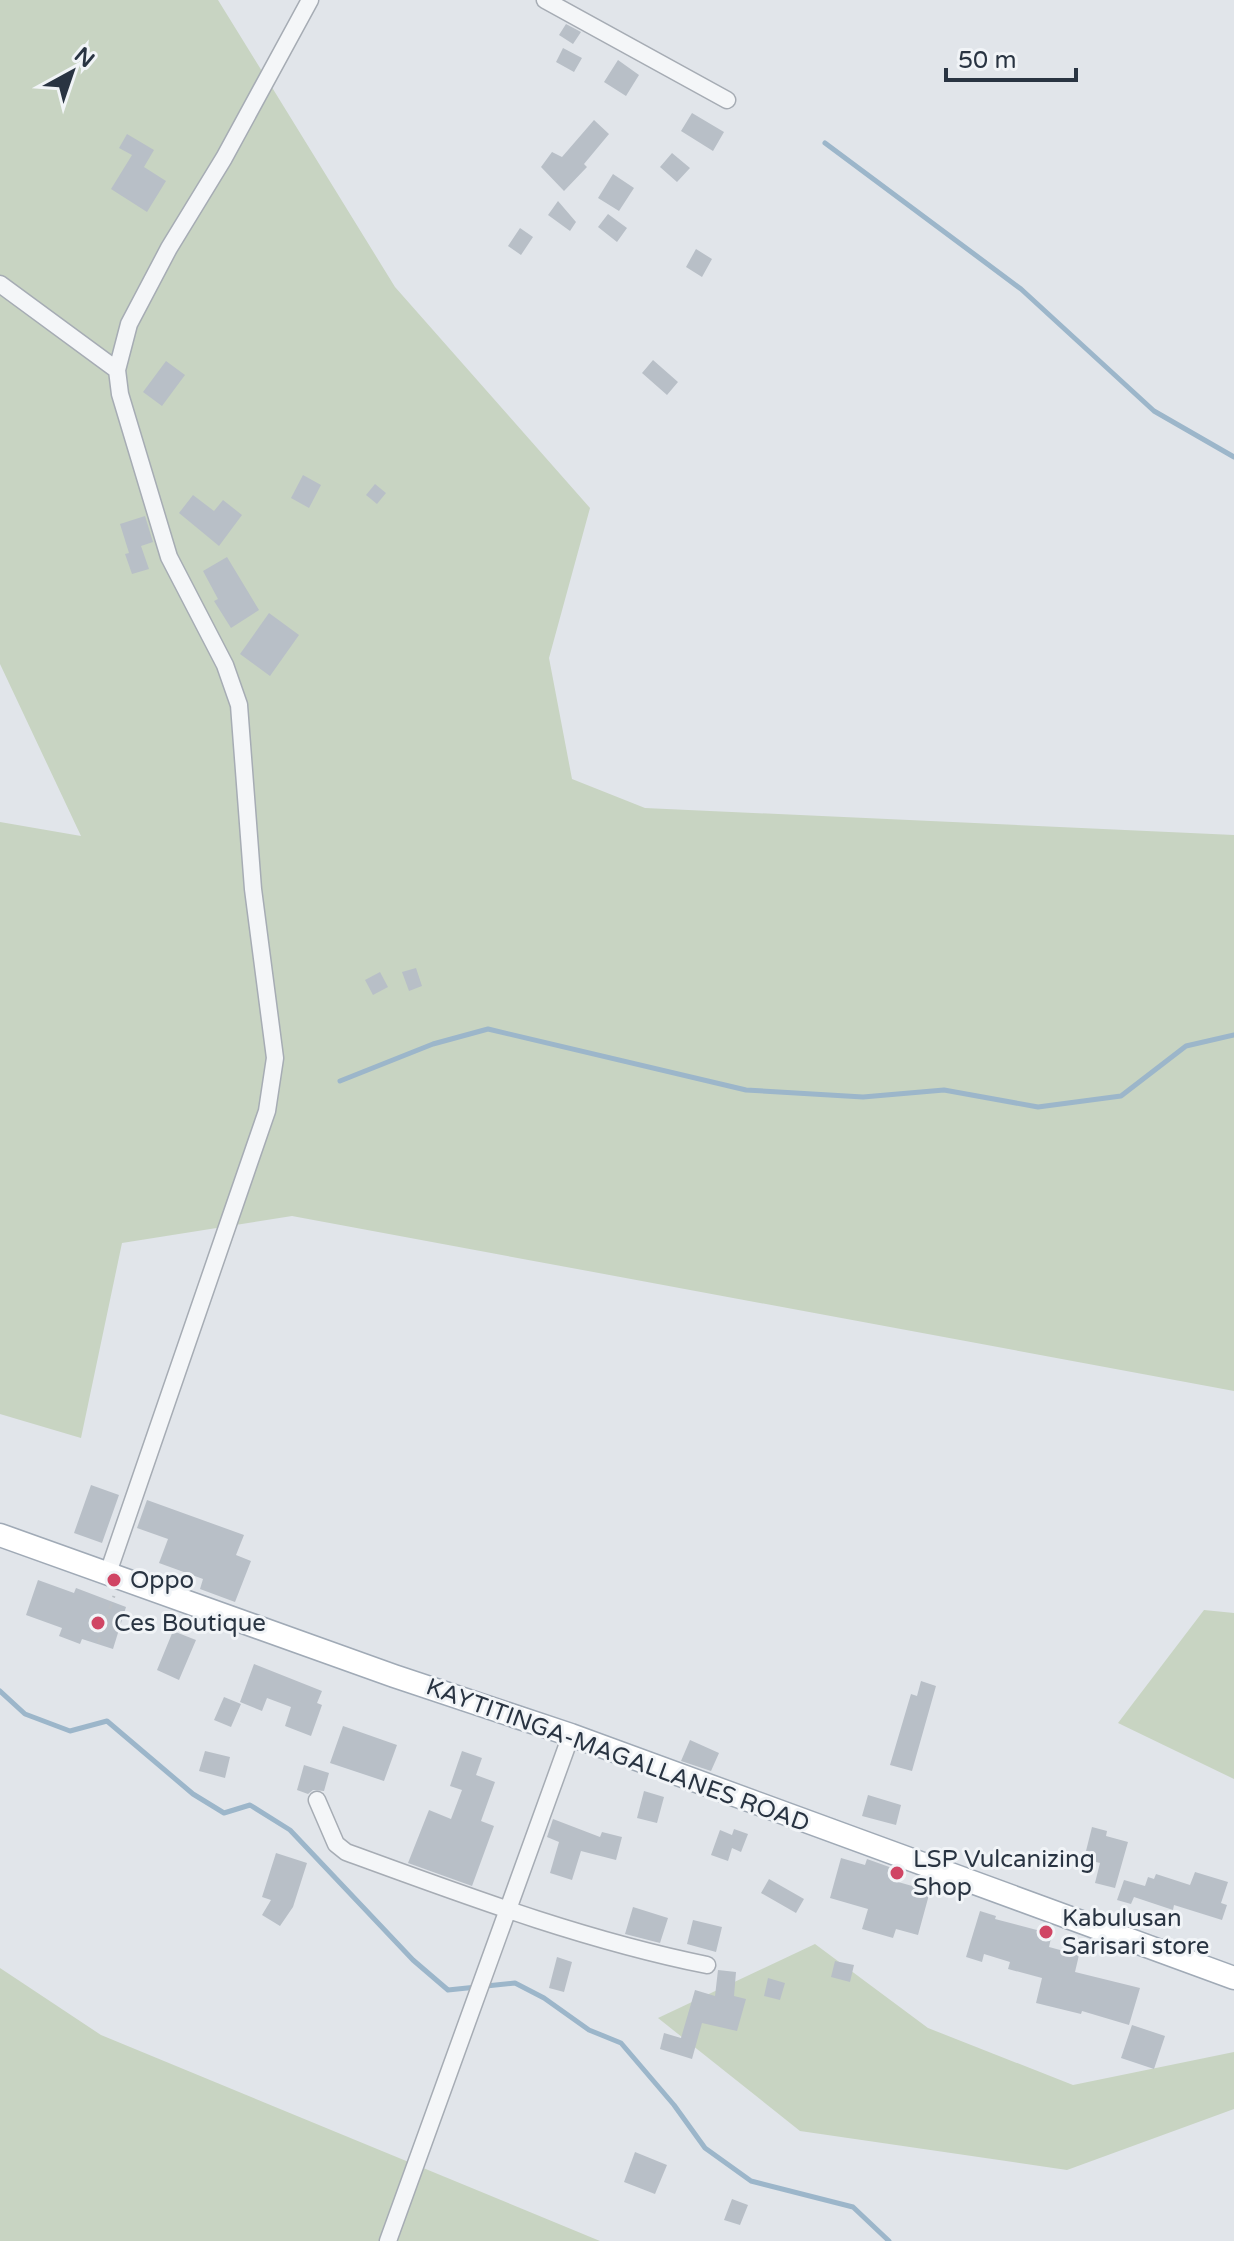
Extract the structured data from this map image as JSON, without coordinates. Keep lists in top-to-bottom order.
{
  "streets": {
    "main road": ["KAYTITINGA-MAGALLANES ROAD"]
  },
  "places": [
    "Oppo",
    "Ces Boutique",
    "LSP Vulcanizing Shop",
    "Kabulusan Sarisari store"
  ],
  "scale_bar": "50 m",
  "north": "top right"
}
